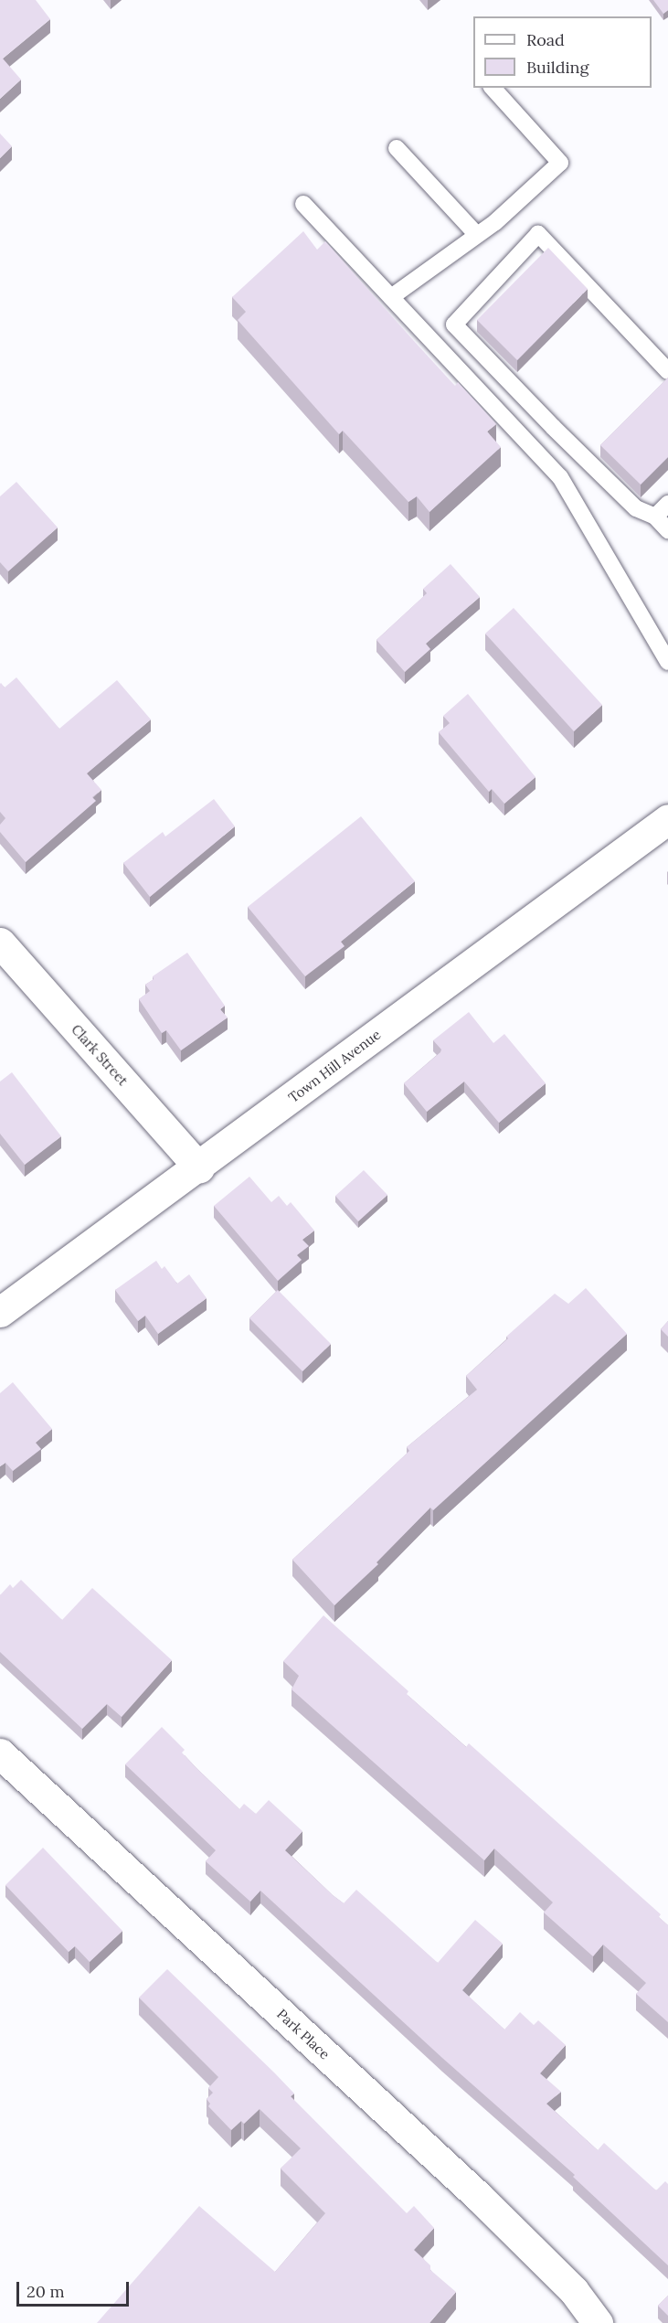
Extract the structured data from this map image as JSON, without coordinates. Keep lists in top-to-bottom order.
{
  "streets": {
    "street": ["Clark Street", "Town Hill Avenue", "Park Place"]
  },
  "crossings": [
    ["Clark Street", "Town Hill Avenue"]
  ],
  "legend": ["Road", "Building"],
  "scale_bar": "20 m"
}
